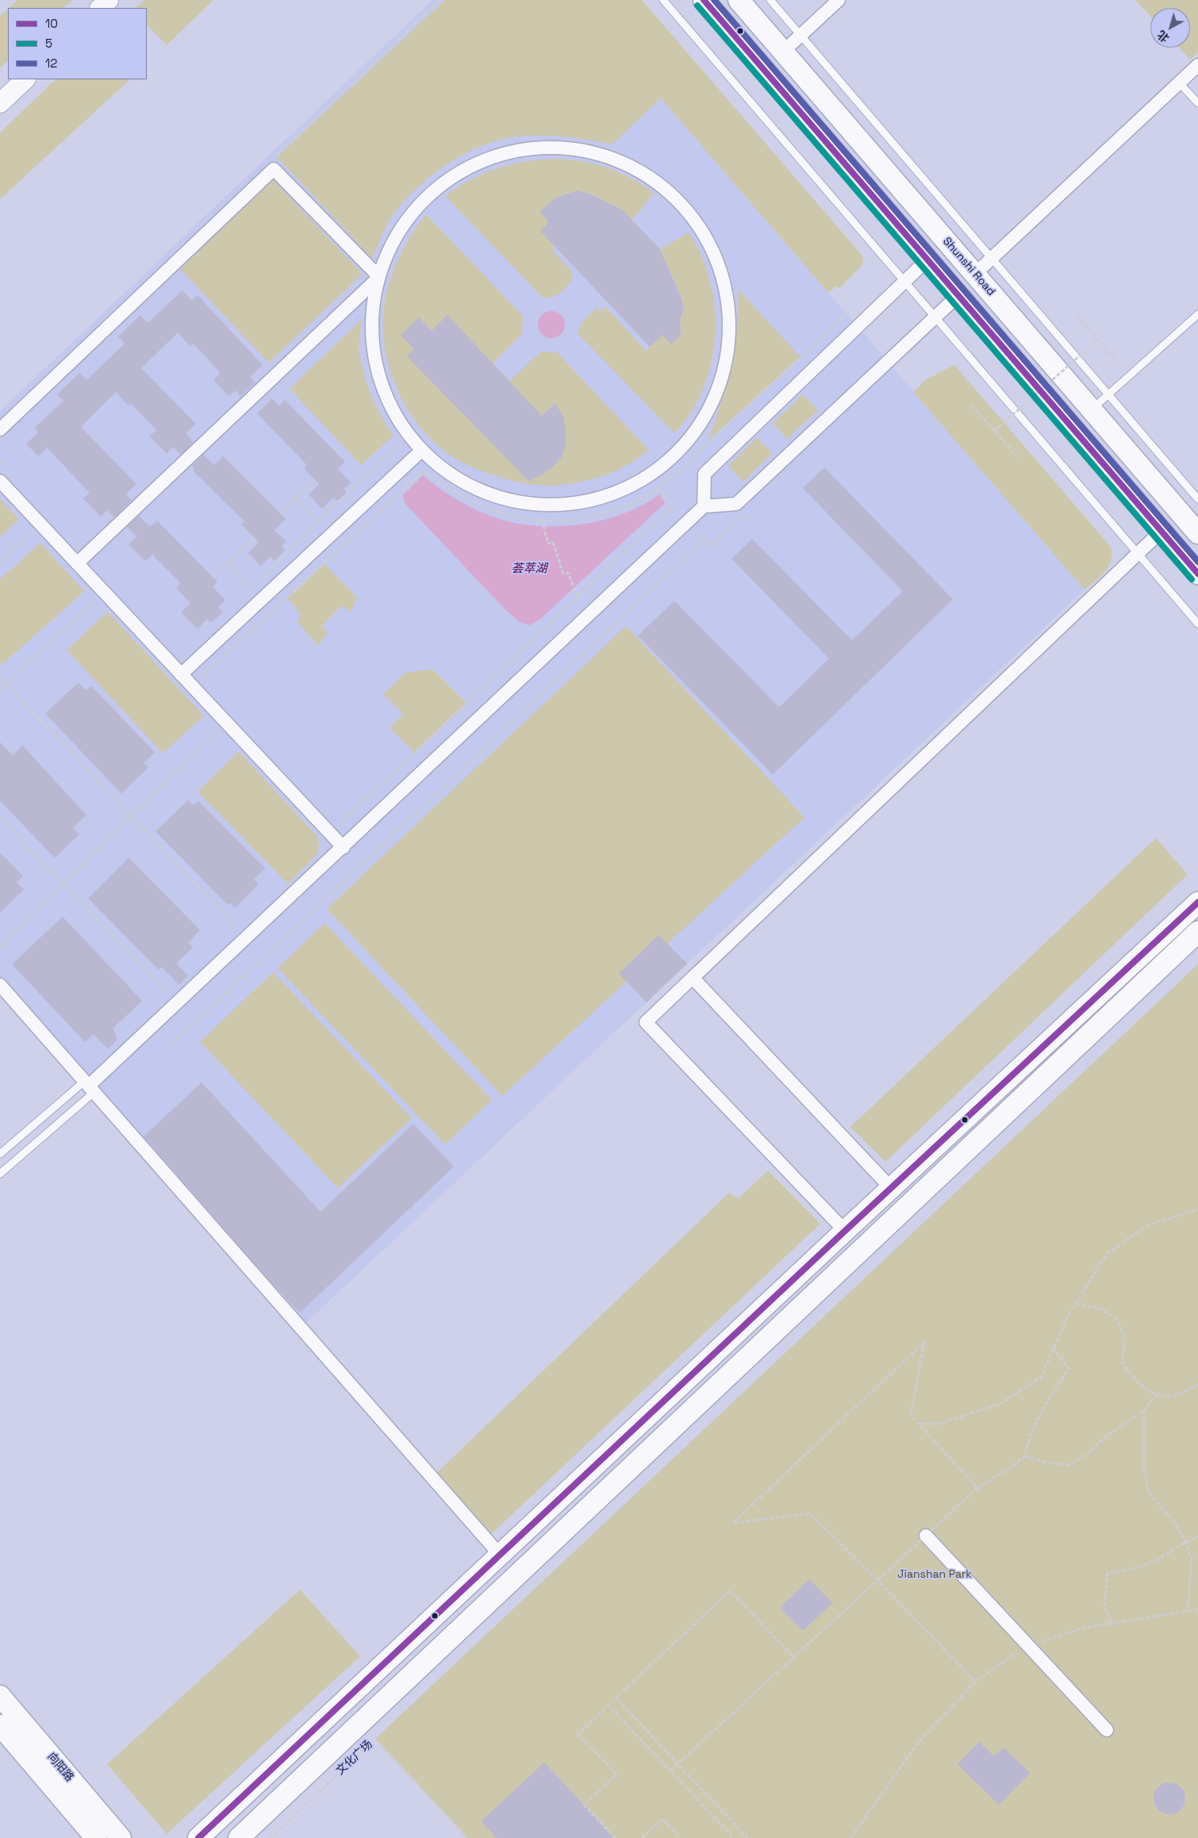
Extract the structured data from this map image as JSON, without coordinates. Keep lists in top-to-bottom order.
{
  "streets": {
    "main road": ["Shunshi Road", "向阳路"],
    "path": ["文化广场"]
  },
  "water": ["荟萃湖"],
  "parks": ["Jianshan Park"],
  "lines": ["transit line 10", "transit line 12", "transit line 5"],
  "legend": ["10", "5", "12"],
  "north": "bottom left"
}
